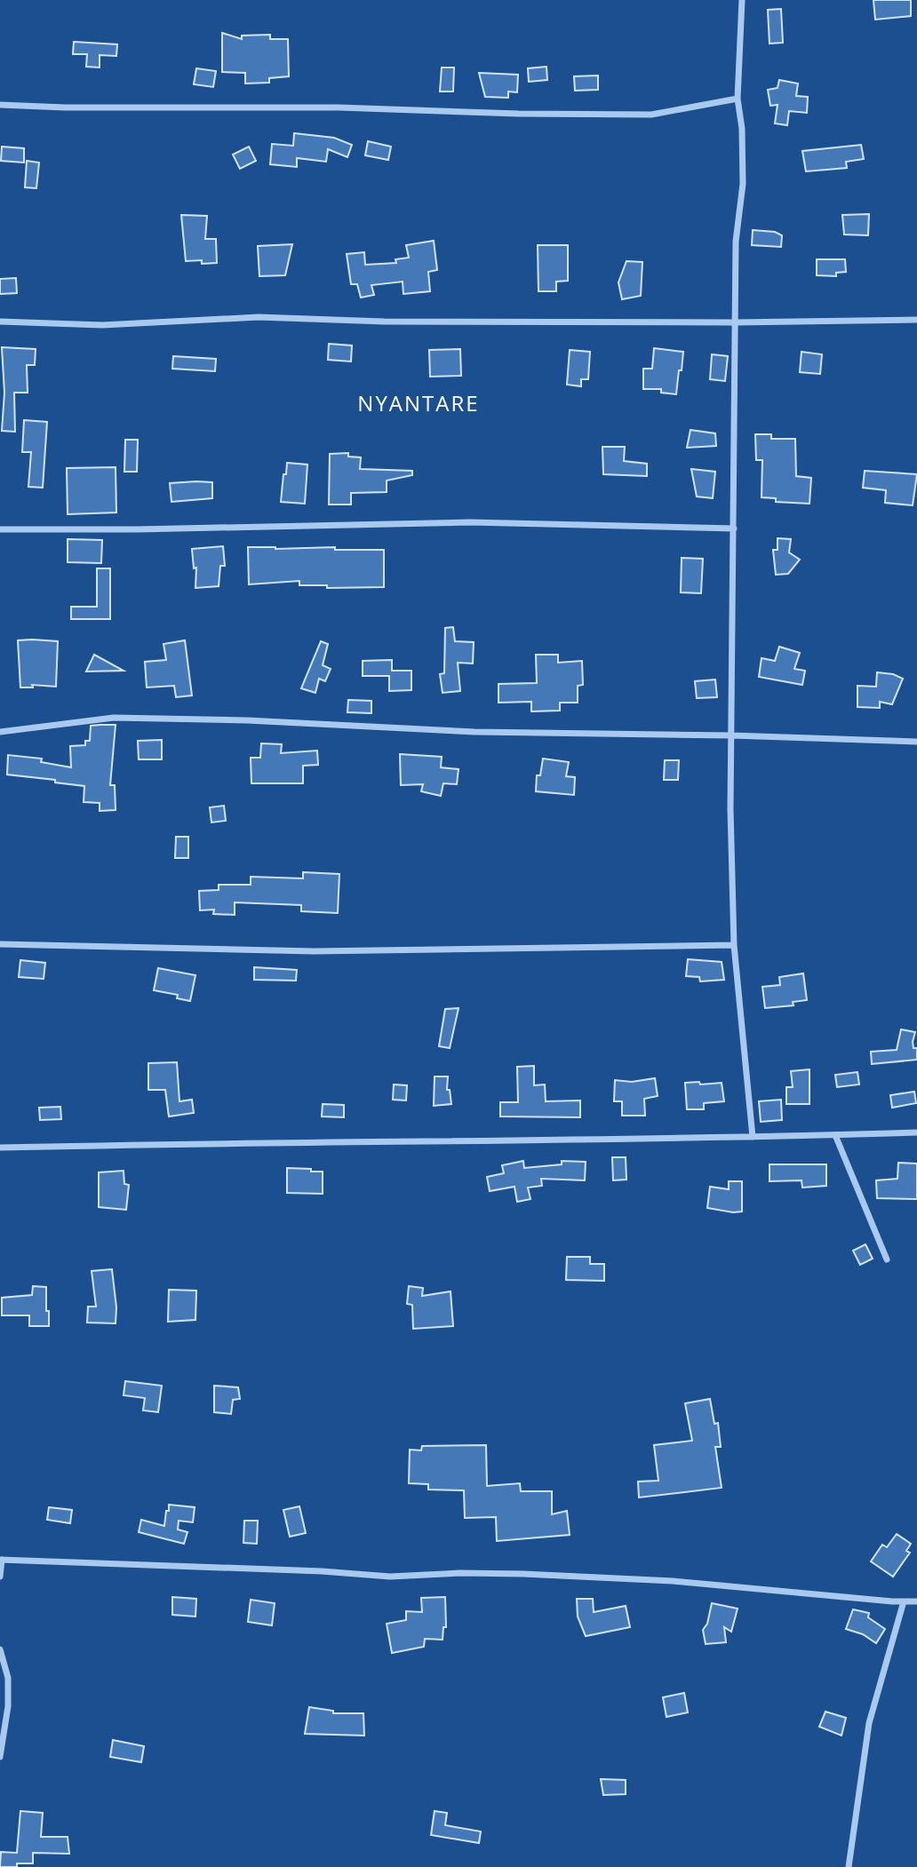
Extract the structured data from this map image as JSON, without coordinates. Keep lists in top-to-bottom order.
{
  "districts": ["NYANTARE"]
}
